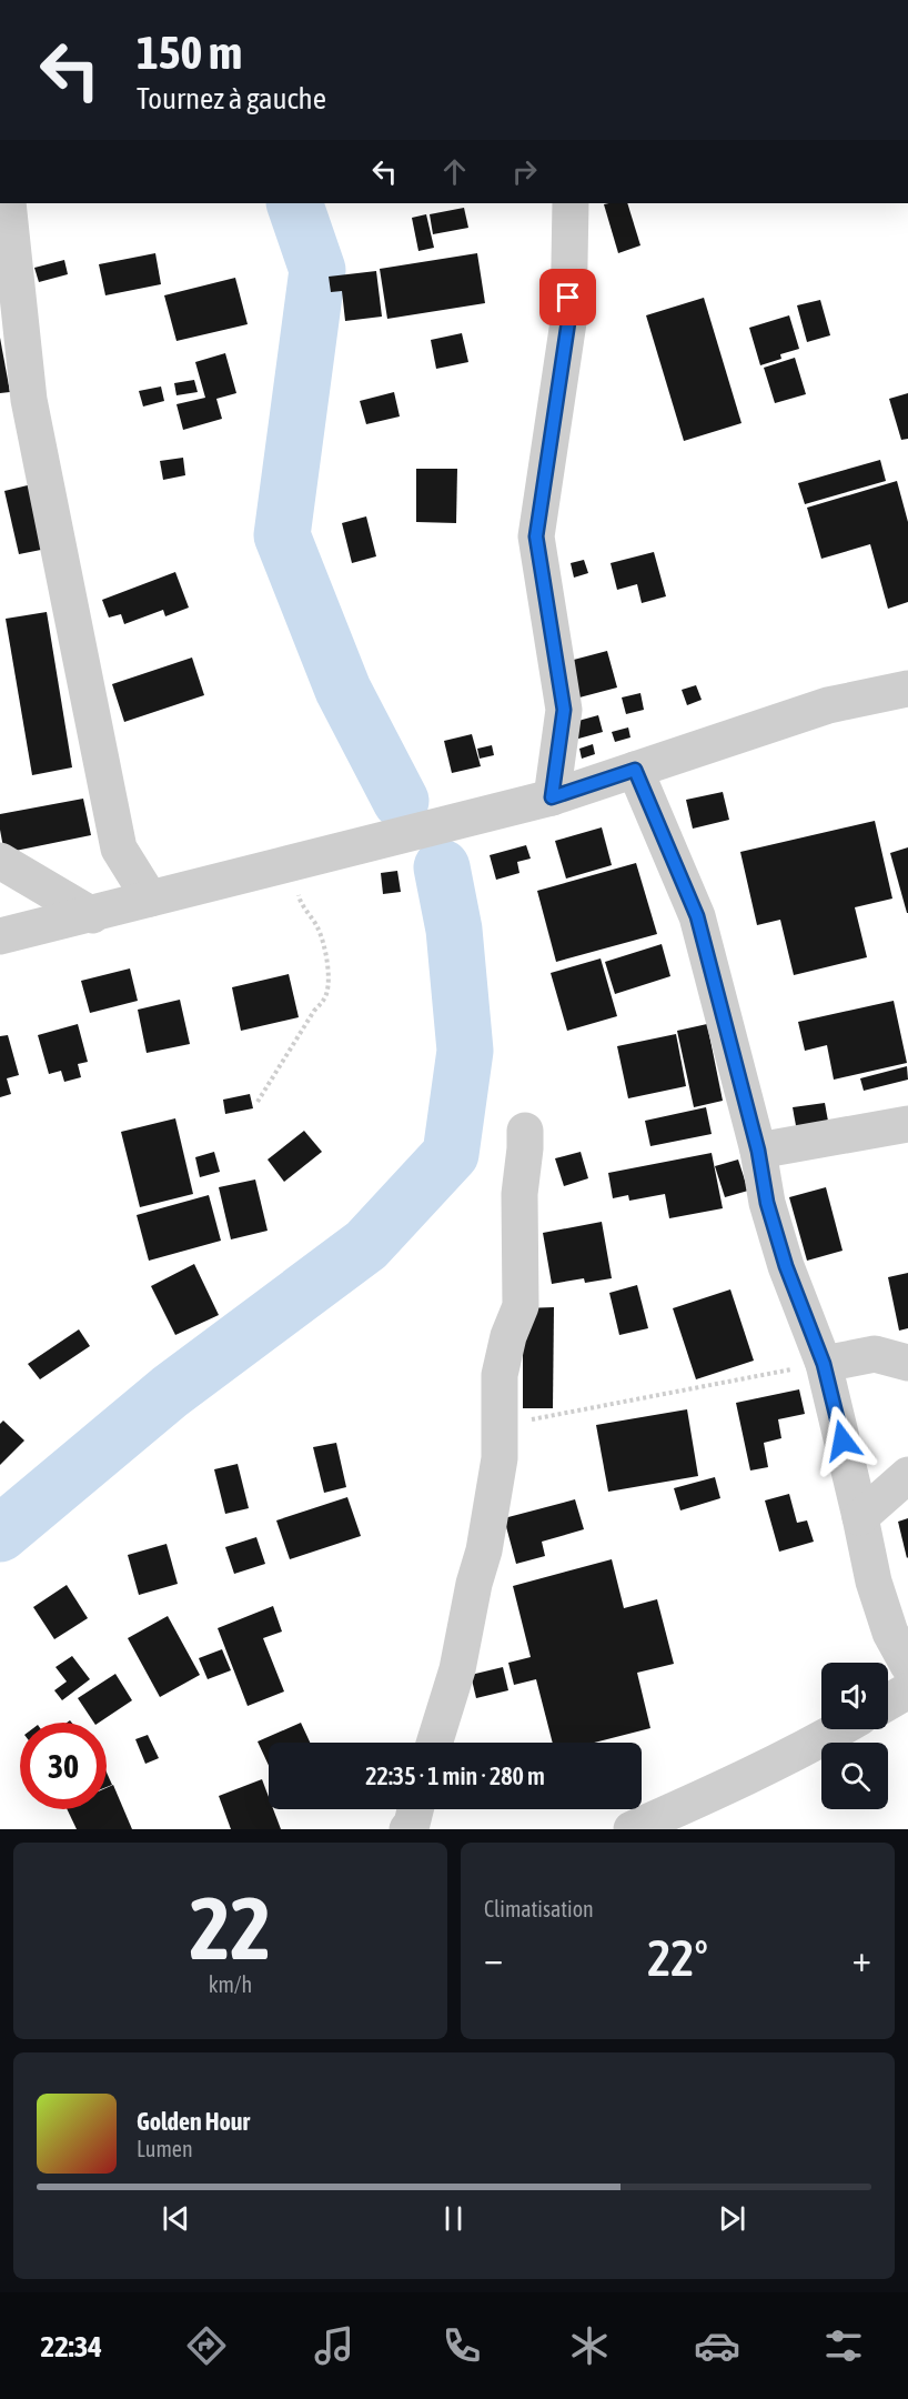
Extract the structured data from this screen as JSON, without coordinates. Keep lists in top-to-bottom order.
{
  "page": {
    "turn": ["150 m", "Tournez à gauche"],
    "limit": "30",
    "trip": "22:35 · 1 min · 280 m",
    "tile": [
      ["22", "km/h"],
      "Climatisation"
    ],
    "heat": ["−", "22°", "+"],
    "song": ["Golden Hour", "Lumen"],
    "tabs": "22:34"
  }
}
